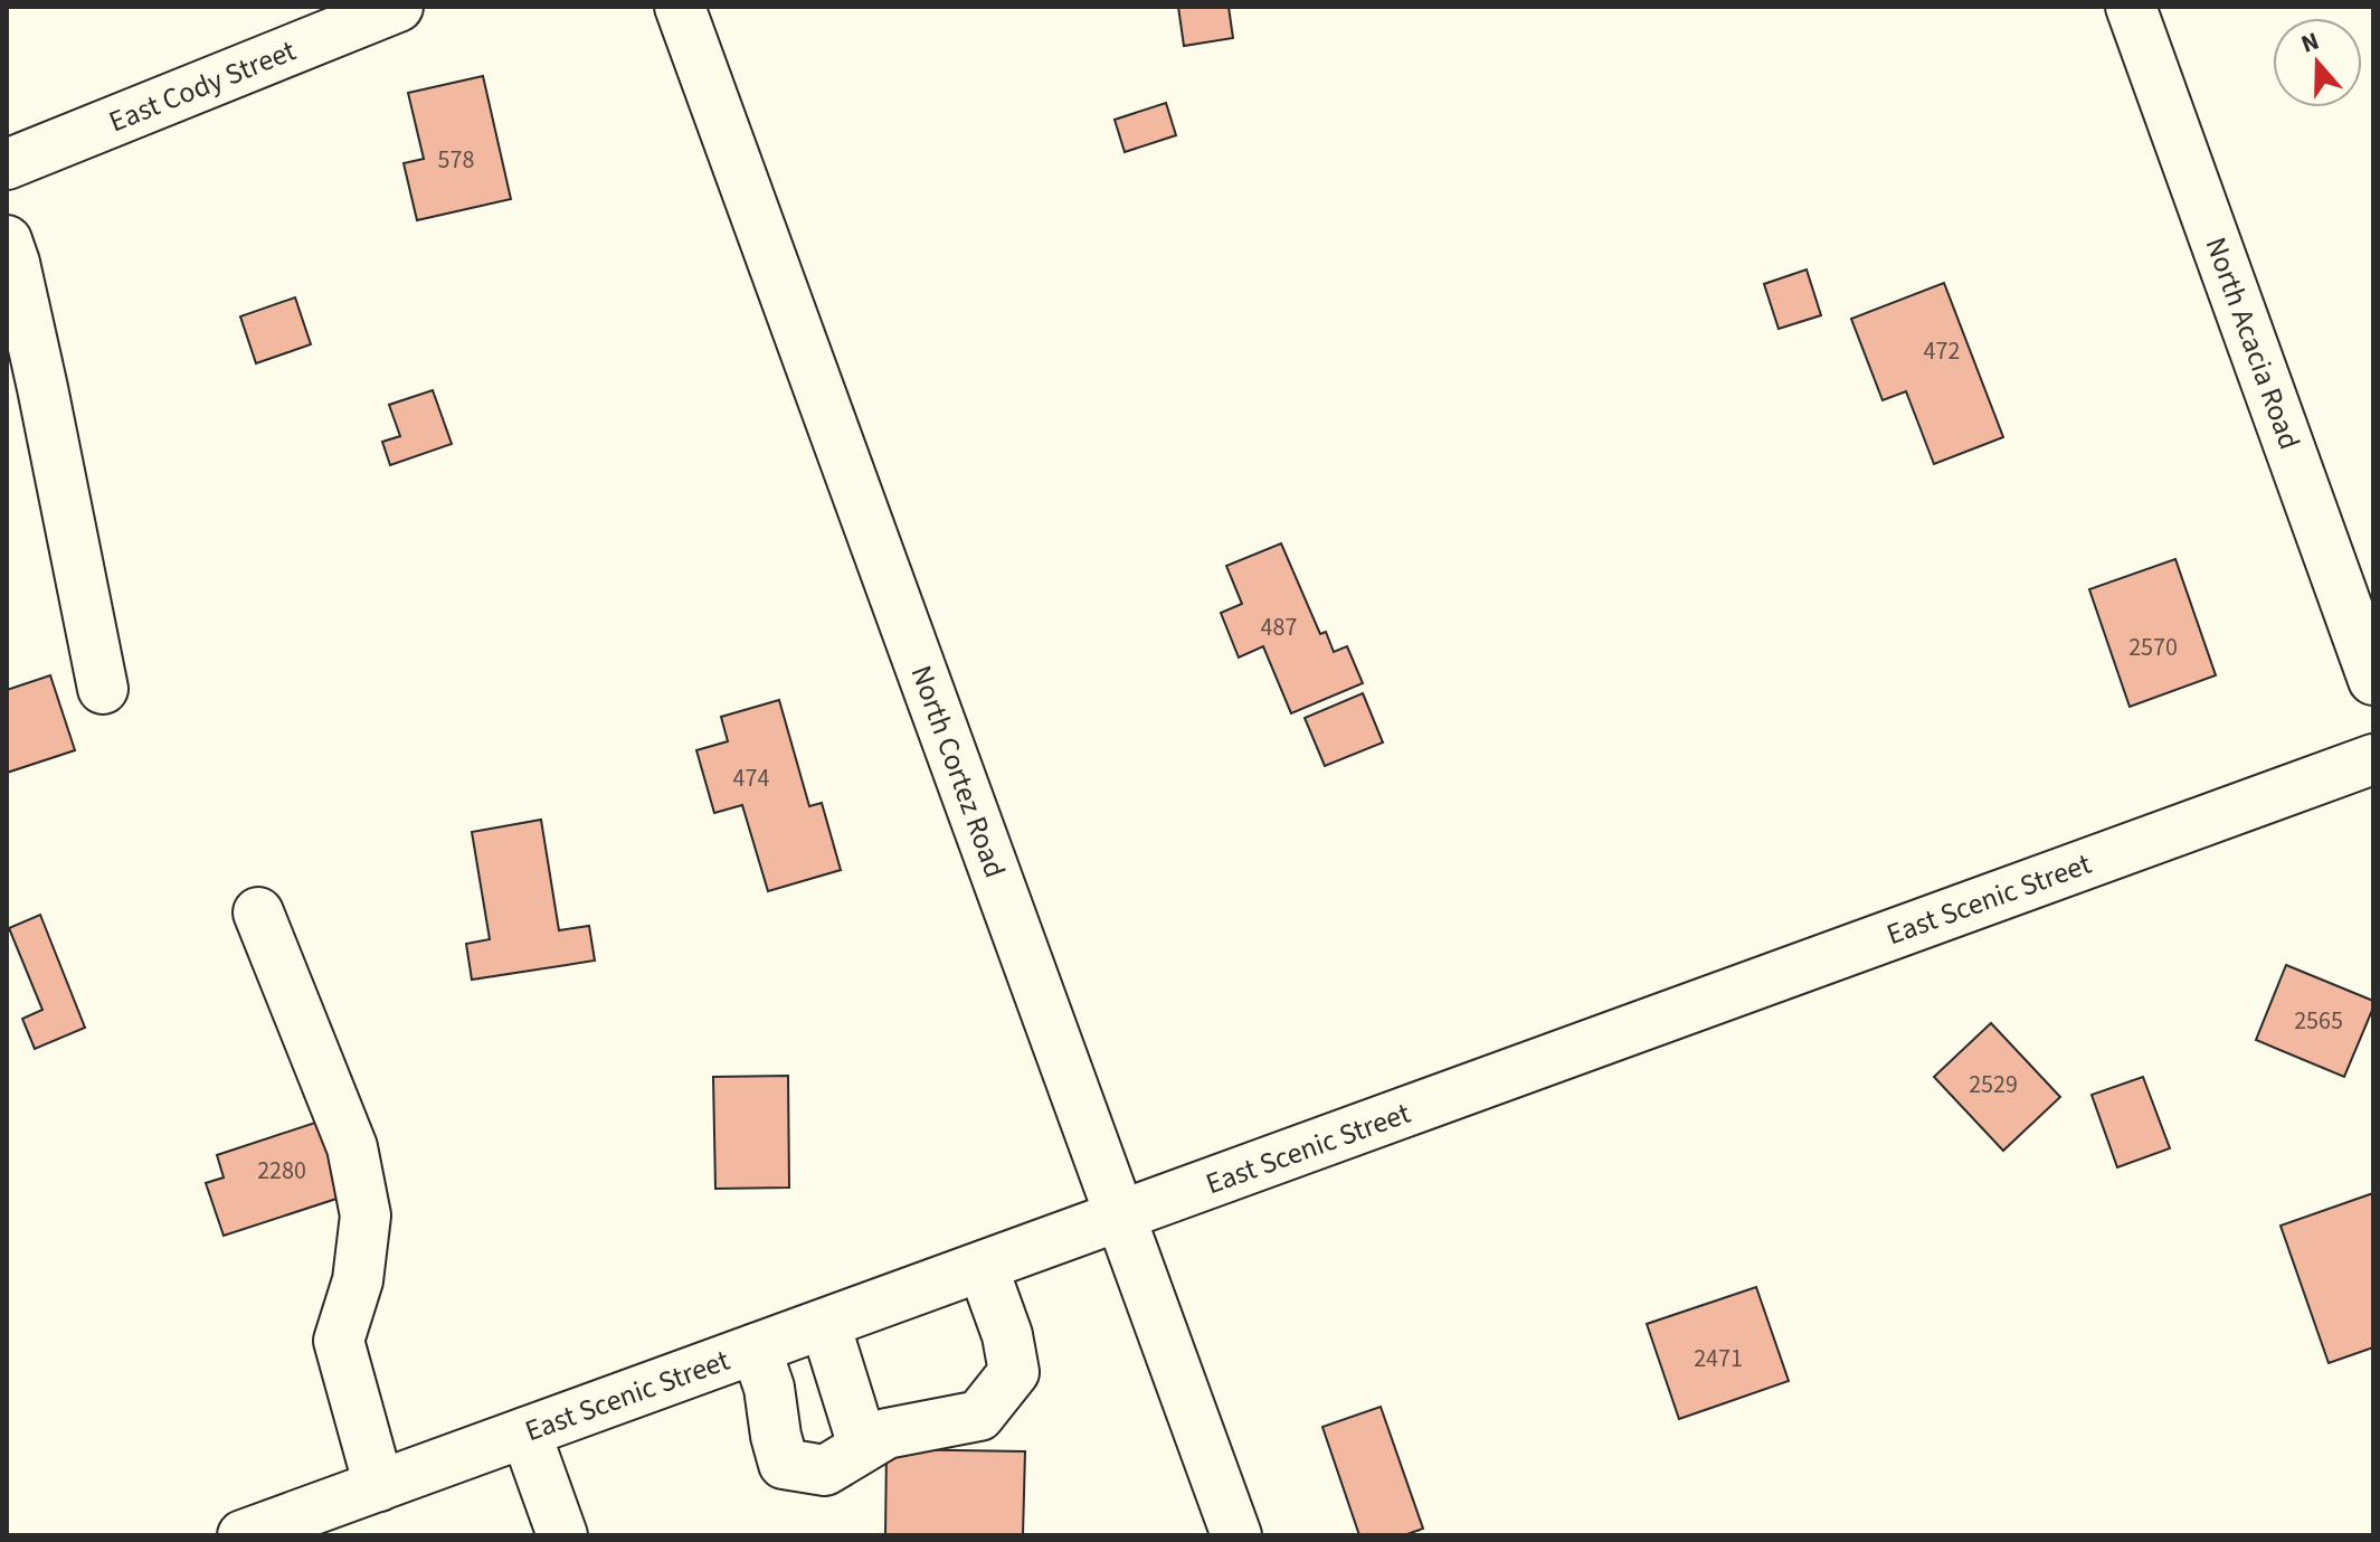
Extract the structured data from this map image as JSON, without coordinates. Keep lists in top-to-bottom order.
{
  "streets": {
    "street": [
      "East Cody Street",
      "North Acacia Road",
      "North Cortez Road",
      "East Scenic Street"
    ]
  },
  "crossings": [
    ["North Cortez Road", "East Scenic Street"]
  ],
  "house_numbers": [
    "578",
    "472",
    "487",
    "2570",
    "474",
    "2565",
    "2529",
    "2280",
    "2471"
  ],
  "north": "top"
}
